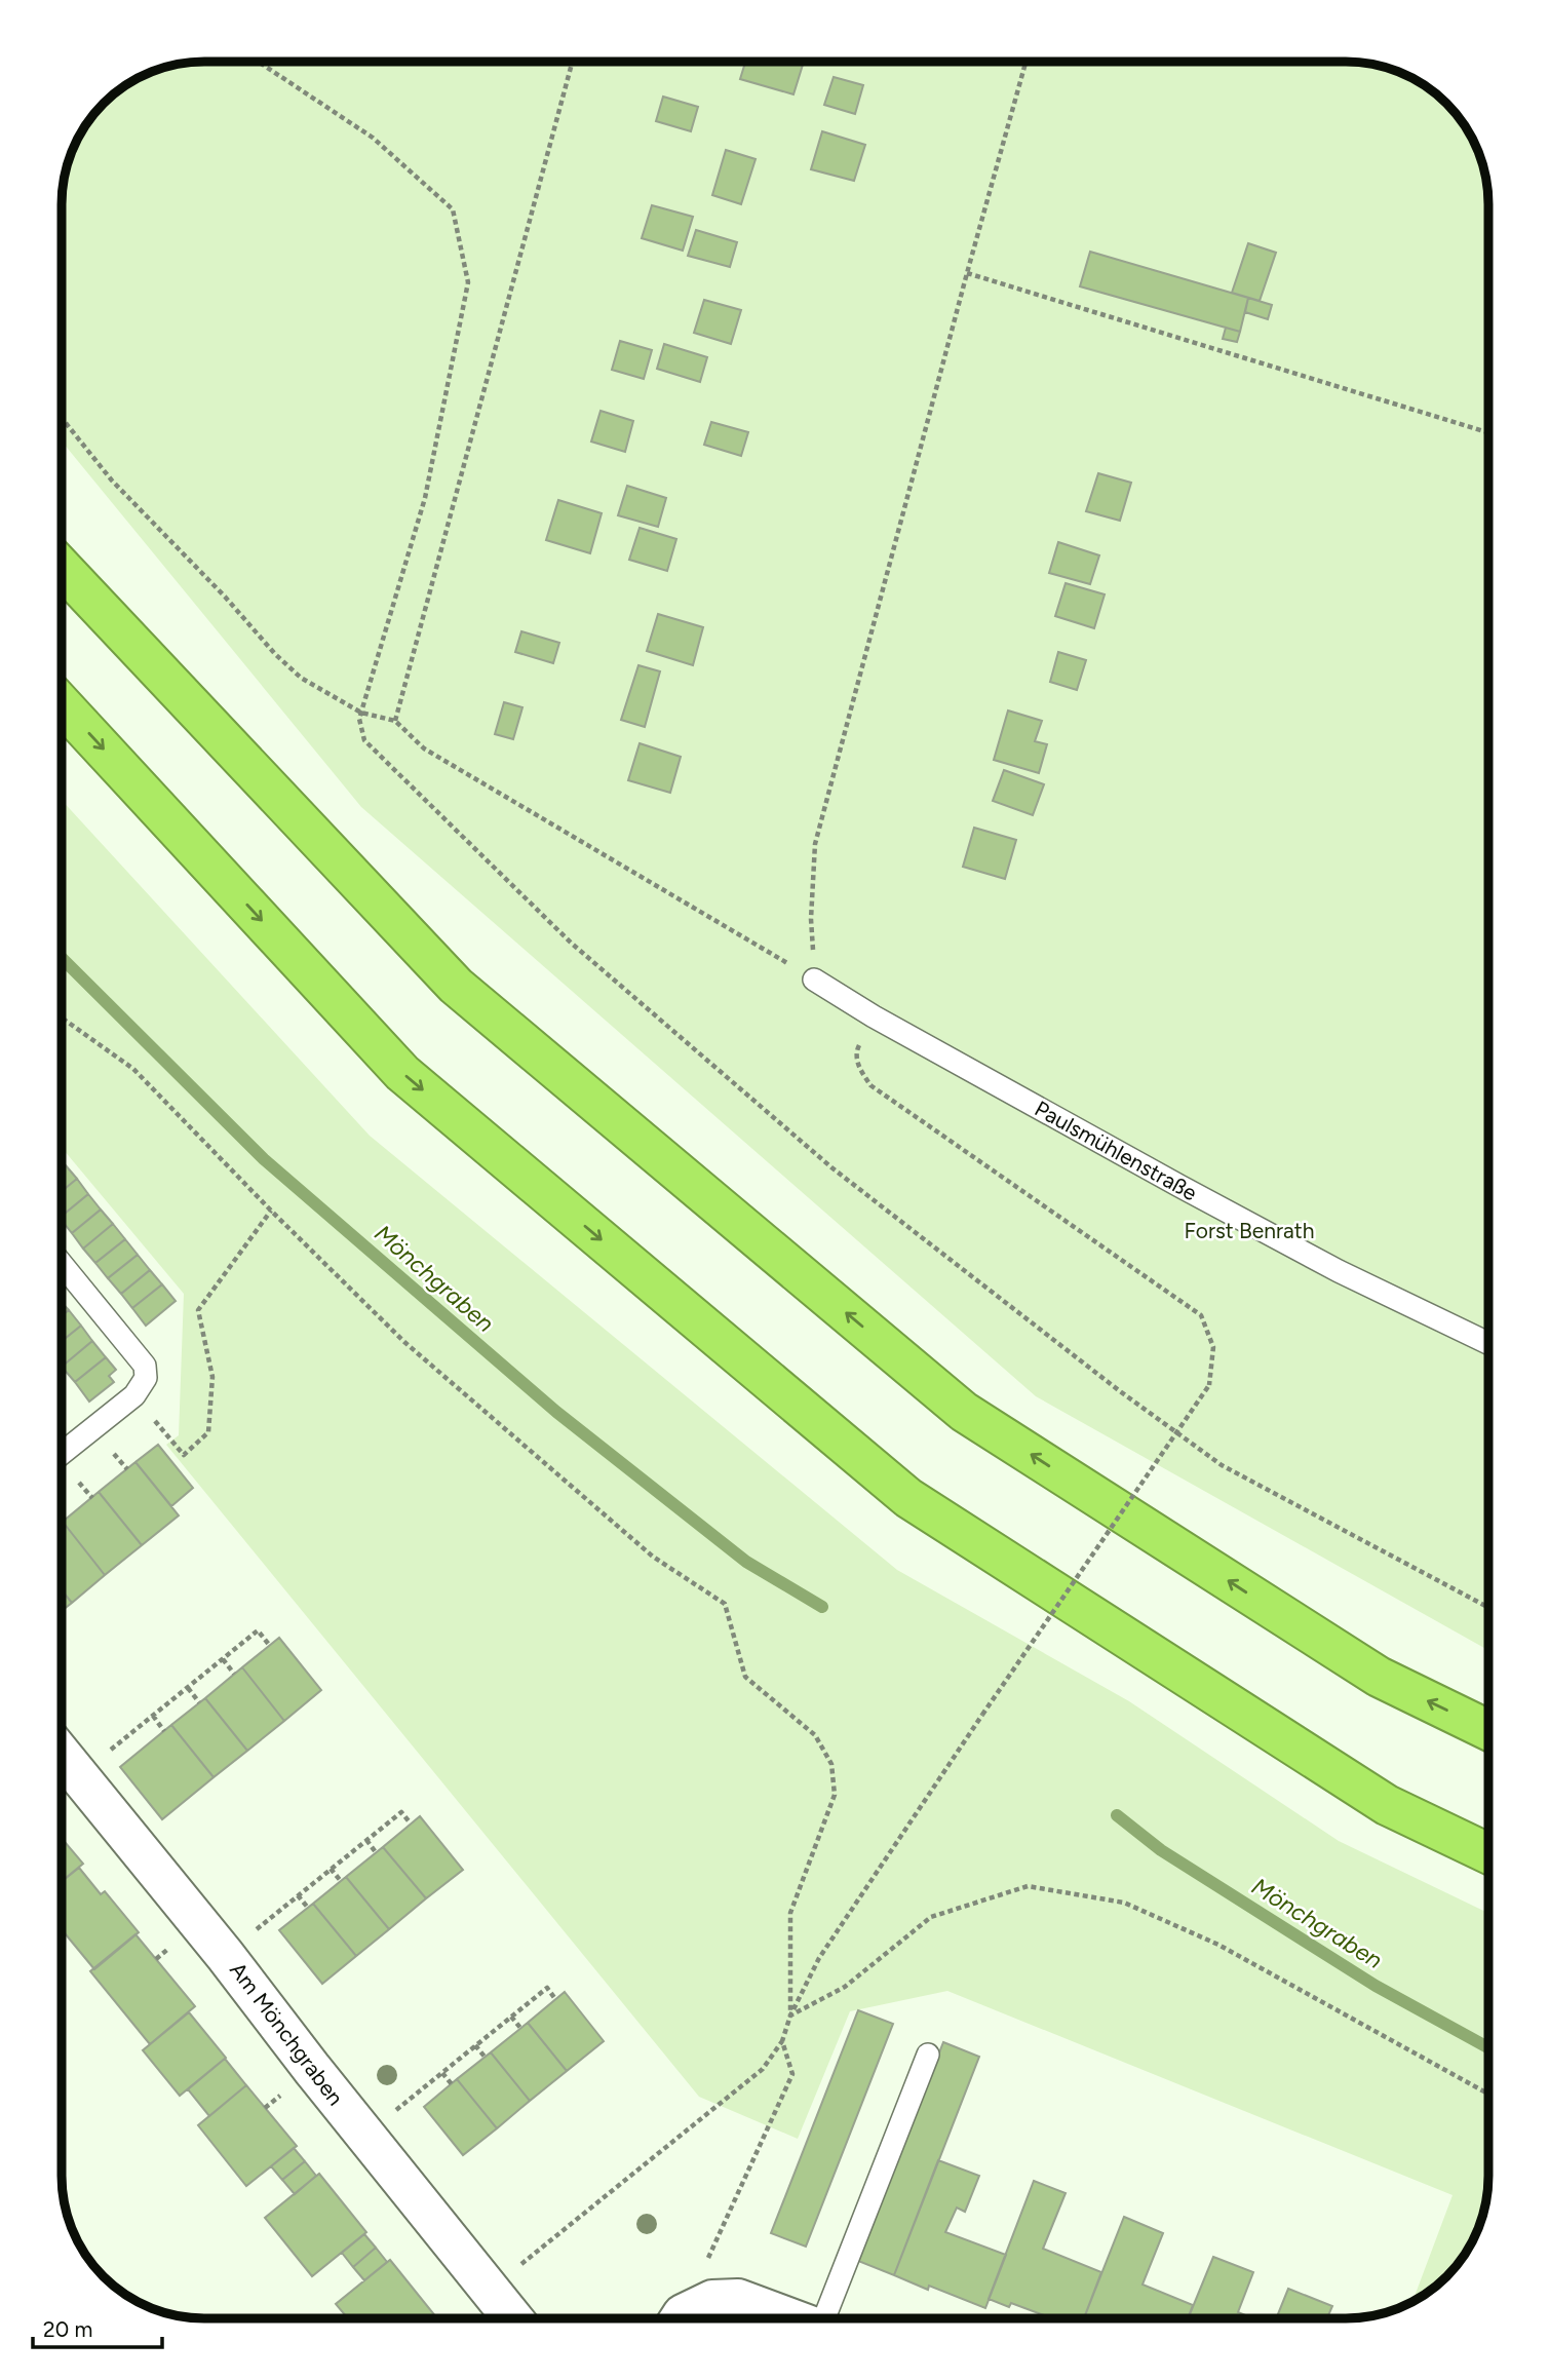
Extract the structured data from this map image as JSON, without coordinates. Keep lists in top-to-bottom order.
{
  "streets": {
    "street": ["Am Mönchgraben"],
    "lane": ["Paulsmühlenstraße"]
  },
  "water": ["Mönchgraben"],
  "parks": ["Forst Benrath"],
  "scale_bar": "20 m"
}
